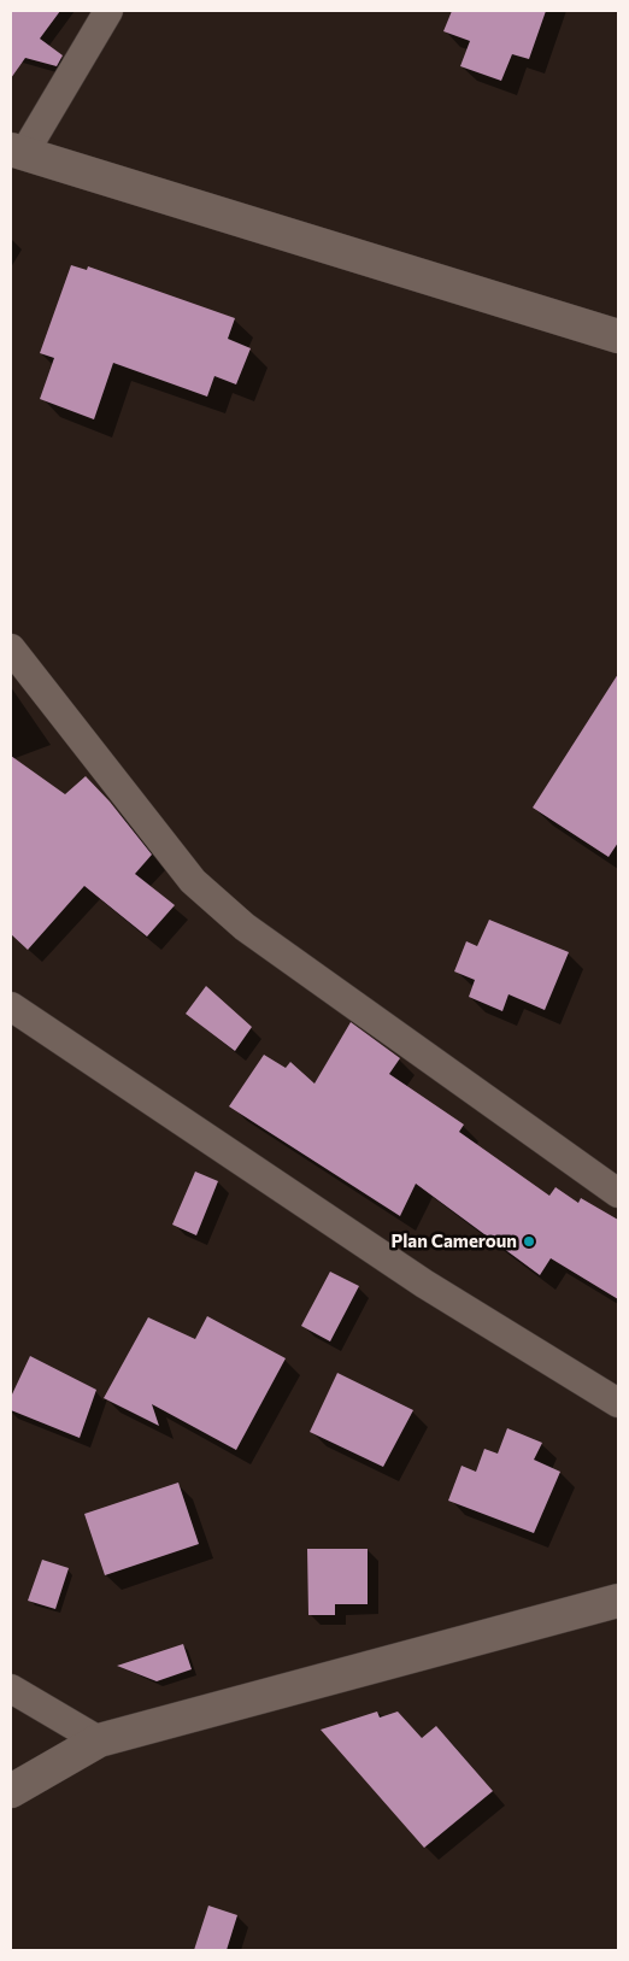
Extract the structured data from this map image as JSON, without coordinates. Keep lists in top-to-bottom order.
{
  "places": ["Plan Cameroun"]
}
